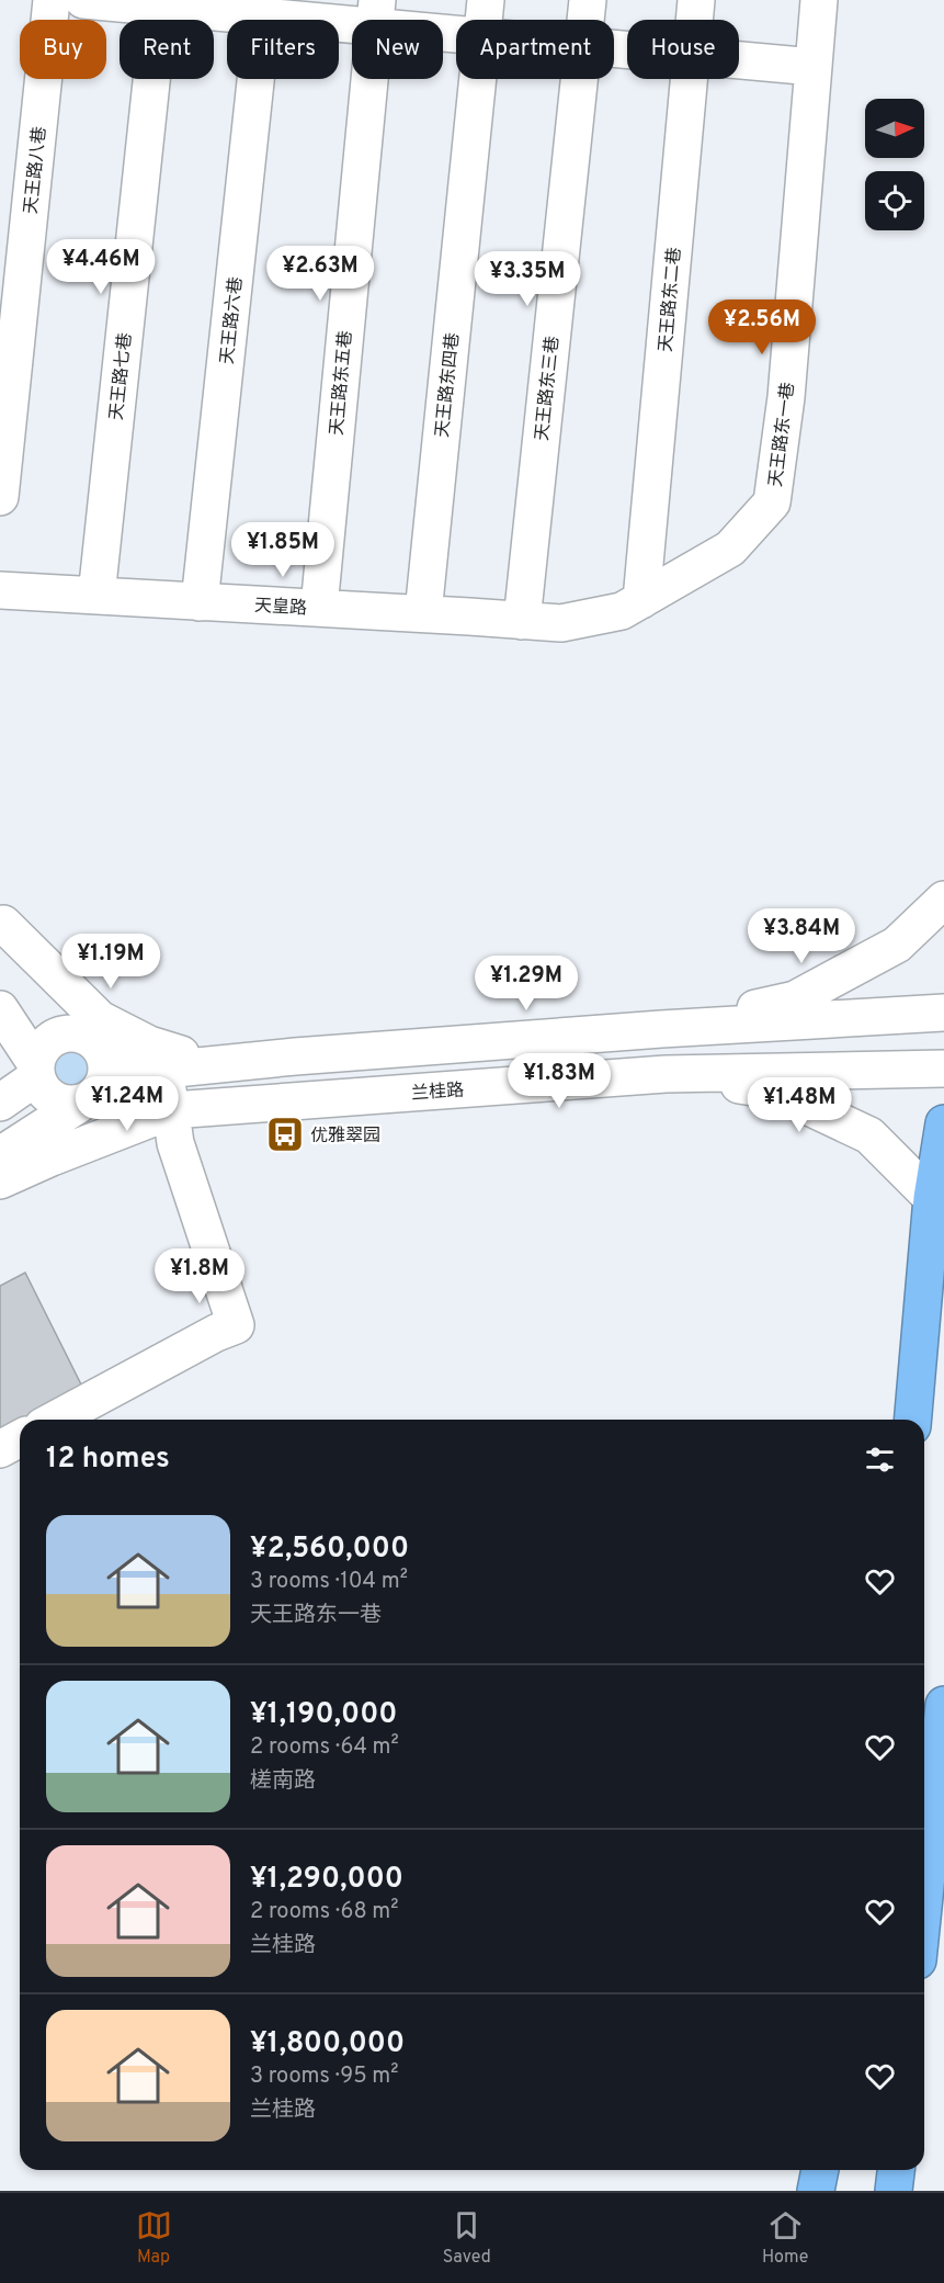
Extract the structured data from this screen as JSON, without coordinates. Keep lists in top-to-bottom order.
{
  "streets": {
    "street": [
      "天王路八巷",
      "天王路东二巷",
      "天王路六巷",
      "天王路七巷",
      "天王路东五巷",
      "天王路东四巷",
      "天王路东三巷",
      "天王路东一巷",
      "天皇路",
      "兰桂路"
    ]
  },
  "crossings": [
    ["天王路东二巷", "天王路东一巷"],
    ["天王路六巷", "天皇路"],
    ["天王路七巷", "天皇路"],
    ["天王路东五巷", "天皇路"],
    ["天王路东四巷", "天皇路"],
    ["天王路东三巷", "天皇路"],
    ["天王路东一巷", "天皇路"]
  ],
  "places": {
    "bus stop": ["优雅翠园"]
  },
  "north": "right",
  "page": {
    "chip": [
      "Buy",
      "Rent",
      "Filters",
      "New",
      "Apartment",
      "House"
    ],
    "price": [
      "¥4.46M",
      "¥2.63M",
      "¥3.35M",
      "¥2.56M",
      "¥1.85M",
      "¥3.84M",
      "¥1.19M",
      "¥1.29M",
      "¥1.83M",
      "¥1.24M",
      "¥1.48M",
      "¥1.8M"
    ],
    "heading": "12 homes",
    "list": [
      {
        "name": "¥2,560,000",
        "note": "3 rooms · 104 m² · 天王路东一巷"
      },
      {
        "name": "¥1,190,000",
        "note": "2 rooms · 64 m² · 槎南路"
      },
      {
        "name": "¥1,290,000",
        "note": "2 rooms · 68 m² · 兰桂路"
      },
      {
        "name": "¥1,800,000",
        "note": "3 rooms · 95 m² · 兰桂路"
      }
    ],
    "tabs": ["Map", "Saved", "Home"]
  }
}
